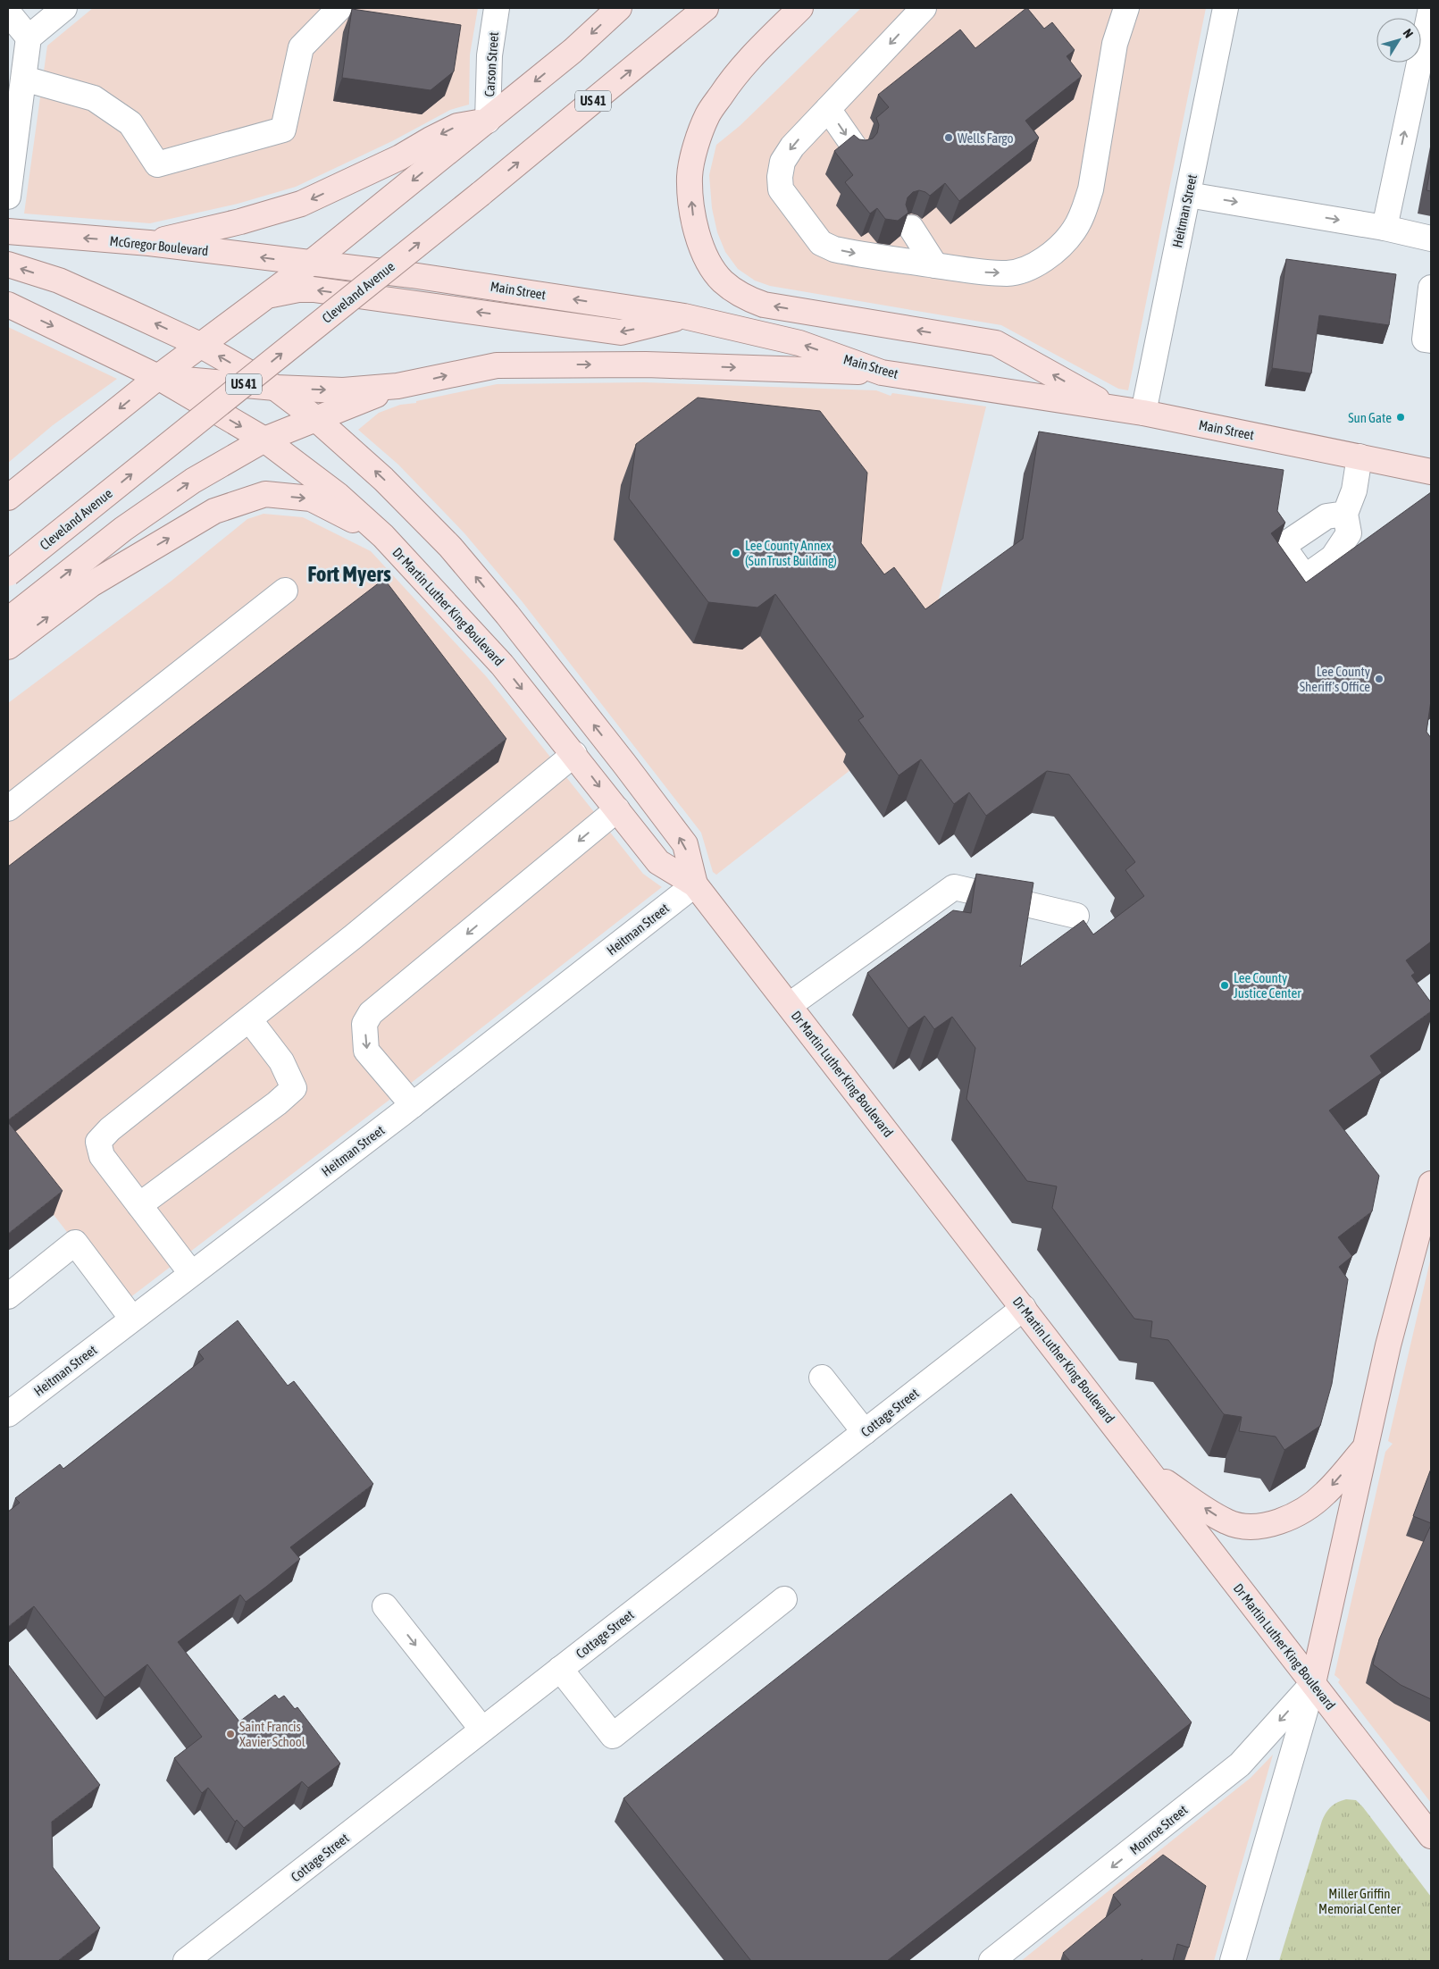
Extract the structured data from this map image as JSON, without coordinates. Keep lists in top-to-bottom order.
{
  "streets": {
    "main road": [
      "US 41",
      "McGregor Boulevard",
      "Main Street",
      "Cleveland Avenue",
      "Dr Martin Luther King Boulevard"
    ],
    "street": [
      "Carson Street",
      "Heitman Street",
      "Cottage Street",
      "Monroe Street"
    ]
  },
  "crossings": [
    ["Heitman Street", "Main Street"],
    ["Heitman Street", "Dr Martin Luther King Boulevard"],
    ["McGregor Boulevard", "Main Street"],
    ["Dr Martin Luther King Boulevard", "Cottage Street"],
    ["Dr Martin Luther King Boulevard", "Monroe Street"]
  ],
  "one_way": ["Monroe Street"],
  "districts": ["Fort Myers"],
  "parks": ["Miller Griffin Memorial Center"],
  "places": [
    "Wells Fargo",
    "Sun Gate",
    "Lee County Annex (SunTrust Building)",
    "Lee County Sheriff's Office",
    "Lee County Justice Center",
    "Saint Francis Xavier School"
  ],
  "north": "top right"
}
